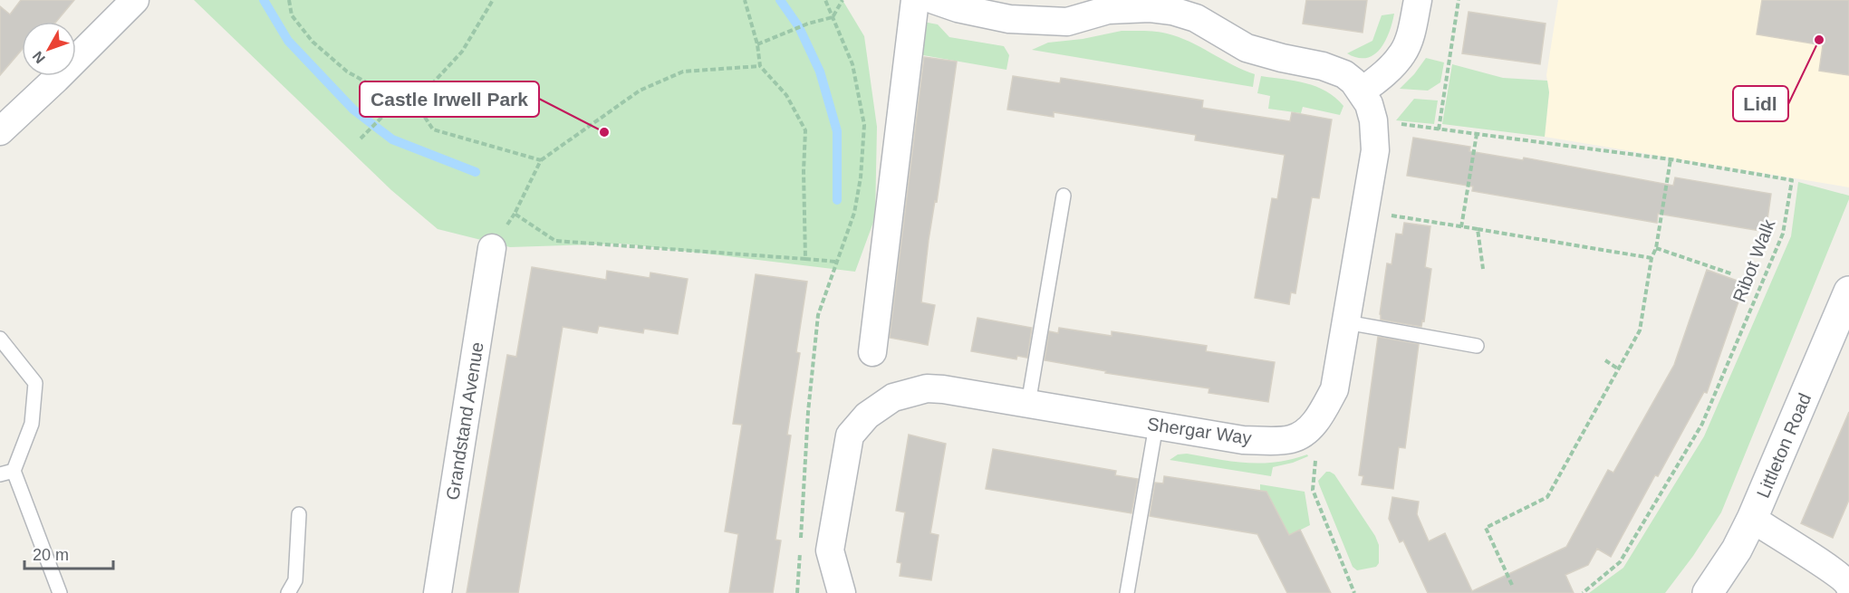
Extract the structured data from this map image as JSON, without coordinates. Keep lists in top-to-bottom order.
{
  "streets": {
    "street": ["Grandstand Avenue", "Shergar Way", "Littleton Road"],
    "path": ["Ribot Walk"]
  },
  "places": ["Lidl", "Castle Irwell Park"],
  "scale_bar": "20 m",
  "north": "bottom left"
}
